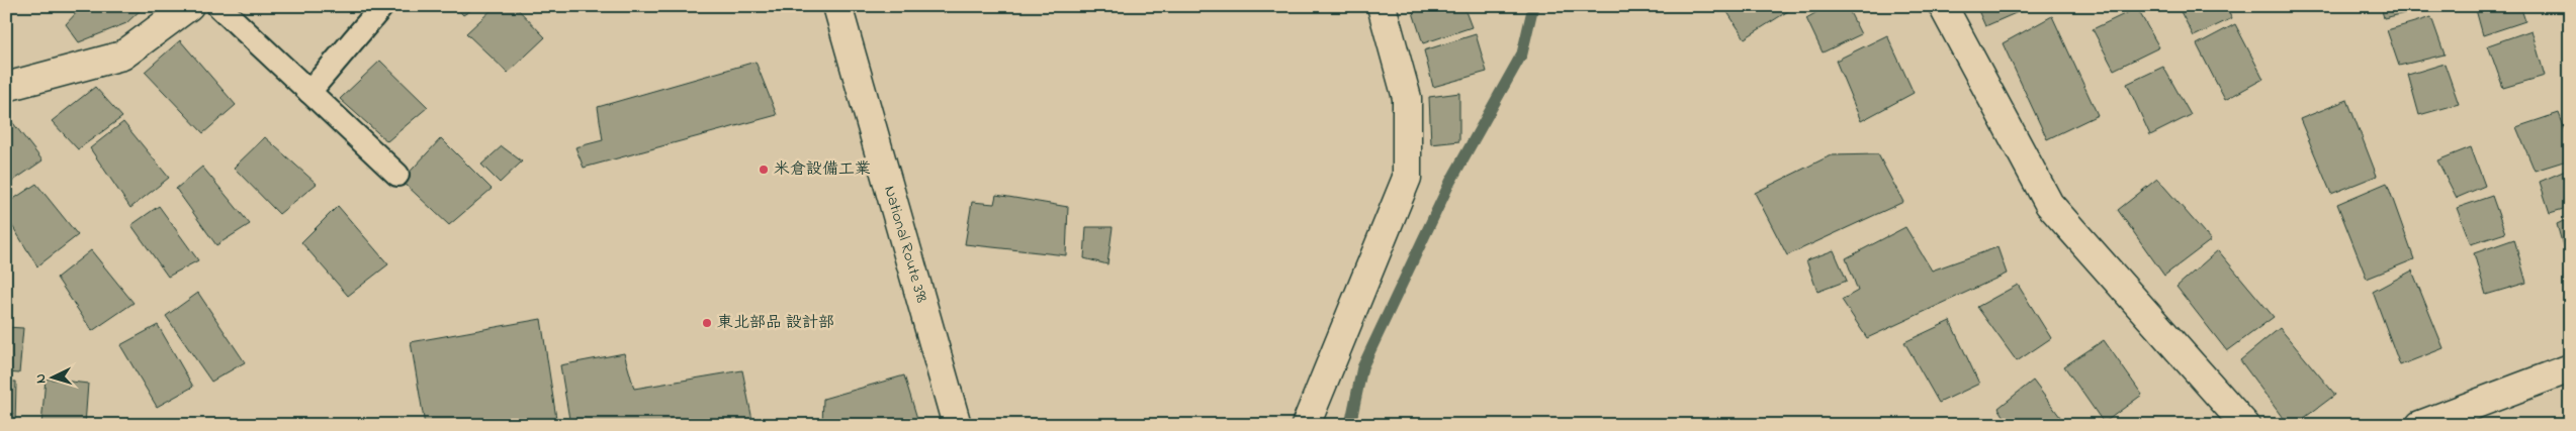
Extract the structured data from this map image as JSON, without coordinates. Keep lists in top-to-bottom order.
{
  "streets": {
    "main road": ["National Route 398"]
  },
  "places": ["米倉設備工業", "東北部品 設計部"],
  "north": "left"
}
